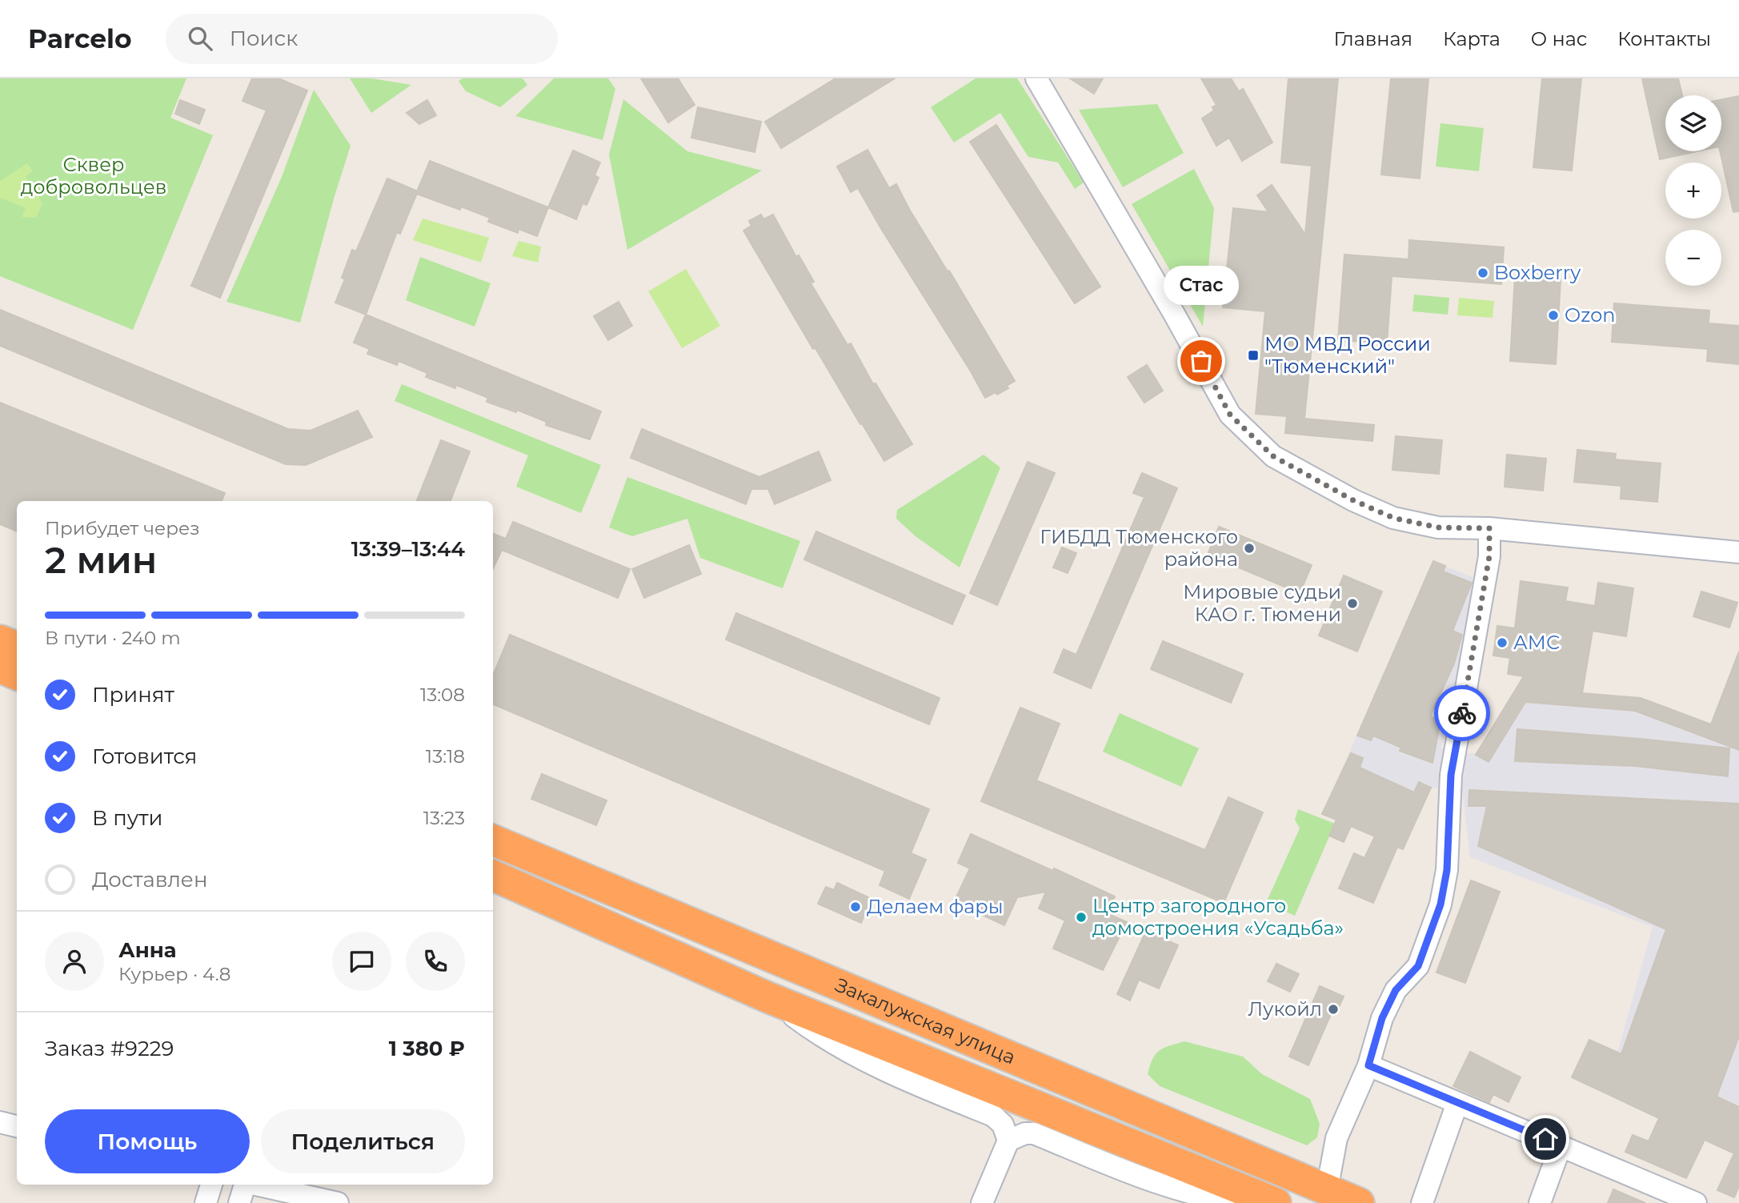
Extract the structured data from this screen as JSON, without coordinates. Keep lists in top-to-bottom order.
{
  "streets": {
    "highway": ["Закалужская улица"]
  },
  "parks": ["Сквер добровольцев"],
  "places": {
    "other": [
      "Boxberry",
      "Ozon",
      "Стас",
      "ГИБДД Тюменского района",
      "Мировые судьи КАО г. Тюмени",
      "АМС",
      "Делаем фары",
      "Центр загородного домостроения «Усадьба»",
      "Лукойл"
    ],
    "transit": ["МО МВД России \"Тюменский\""]
  },
  "page": {
    "header": "Parcelo",
    "search": "Поиск",
    "nav": [
      "Главная",
      "Карта",
      "О нас",
      "Контакты"
    ],
    "map_buttons": ["+", "−"],
    "bubble": "Стас",
    "heading": ["2 мин", "Прибудет через", "13:39–13:44"],
    "panel": [
      "Анна",
      "Курьер · 4.8",
      "Заказ #9229",
      "1 380 ₽"
    ],
    "bar": "В пути · 240 m",
    "list": [
      ["Принят", "13:08"],
      ["Готовится", "13:18"],
      ["В пути", "13:23"],
      "Доставлен"
    ],
    "buttons": ["Помощь", "Поделиться"]
  }
}
